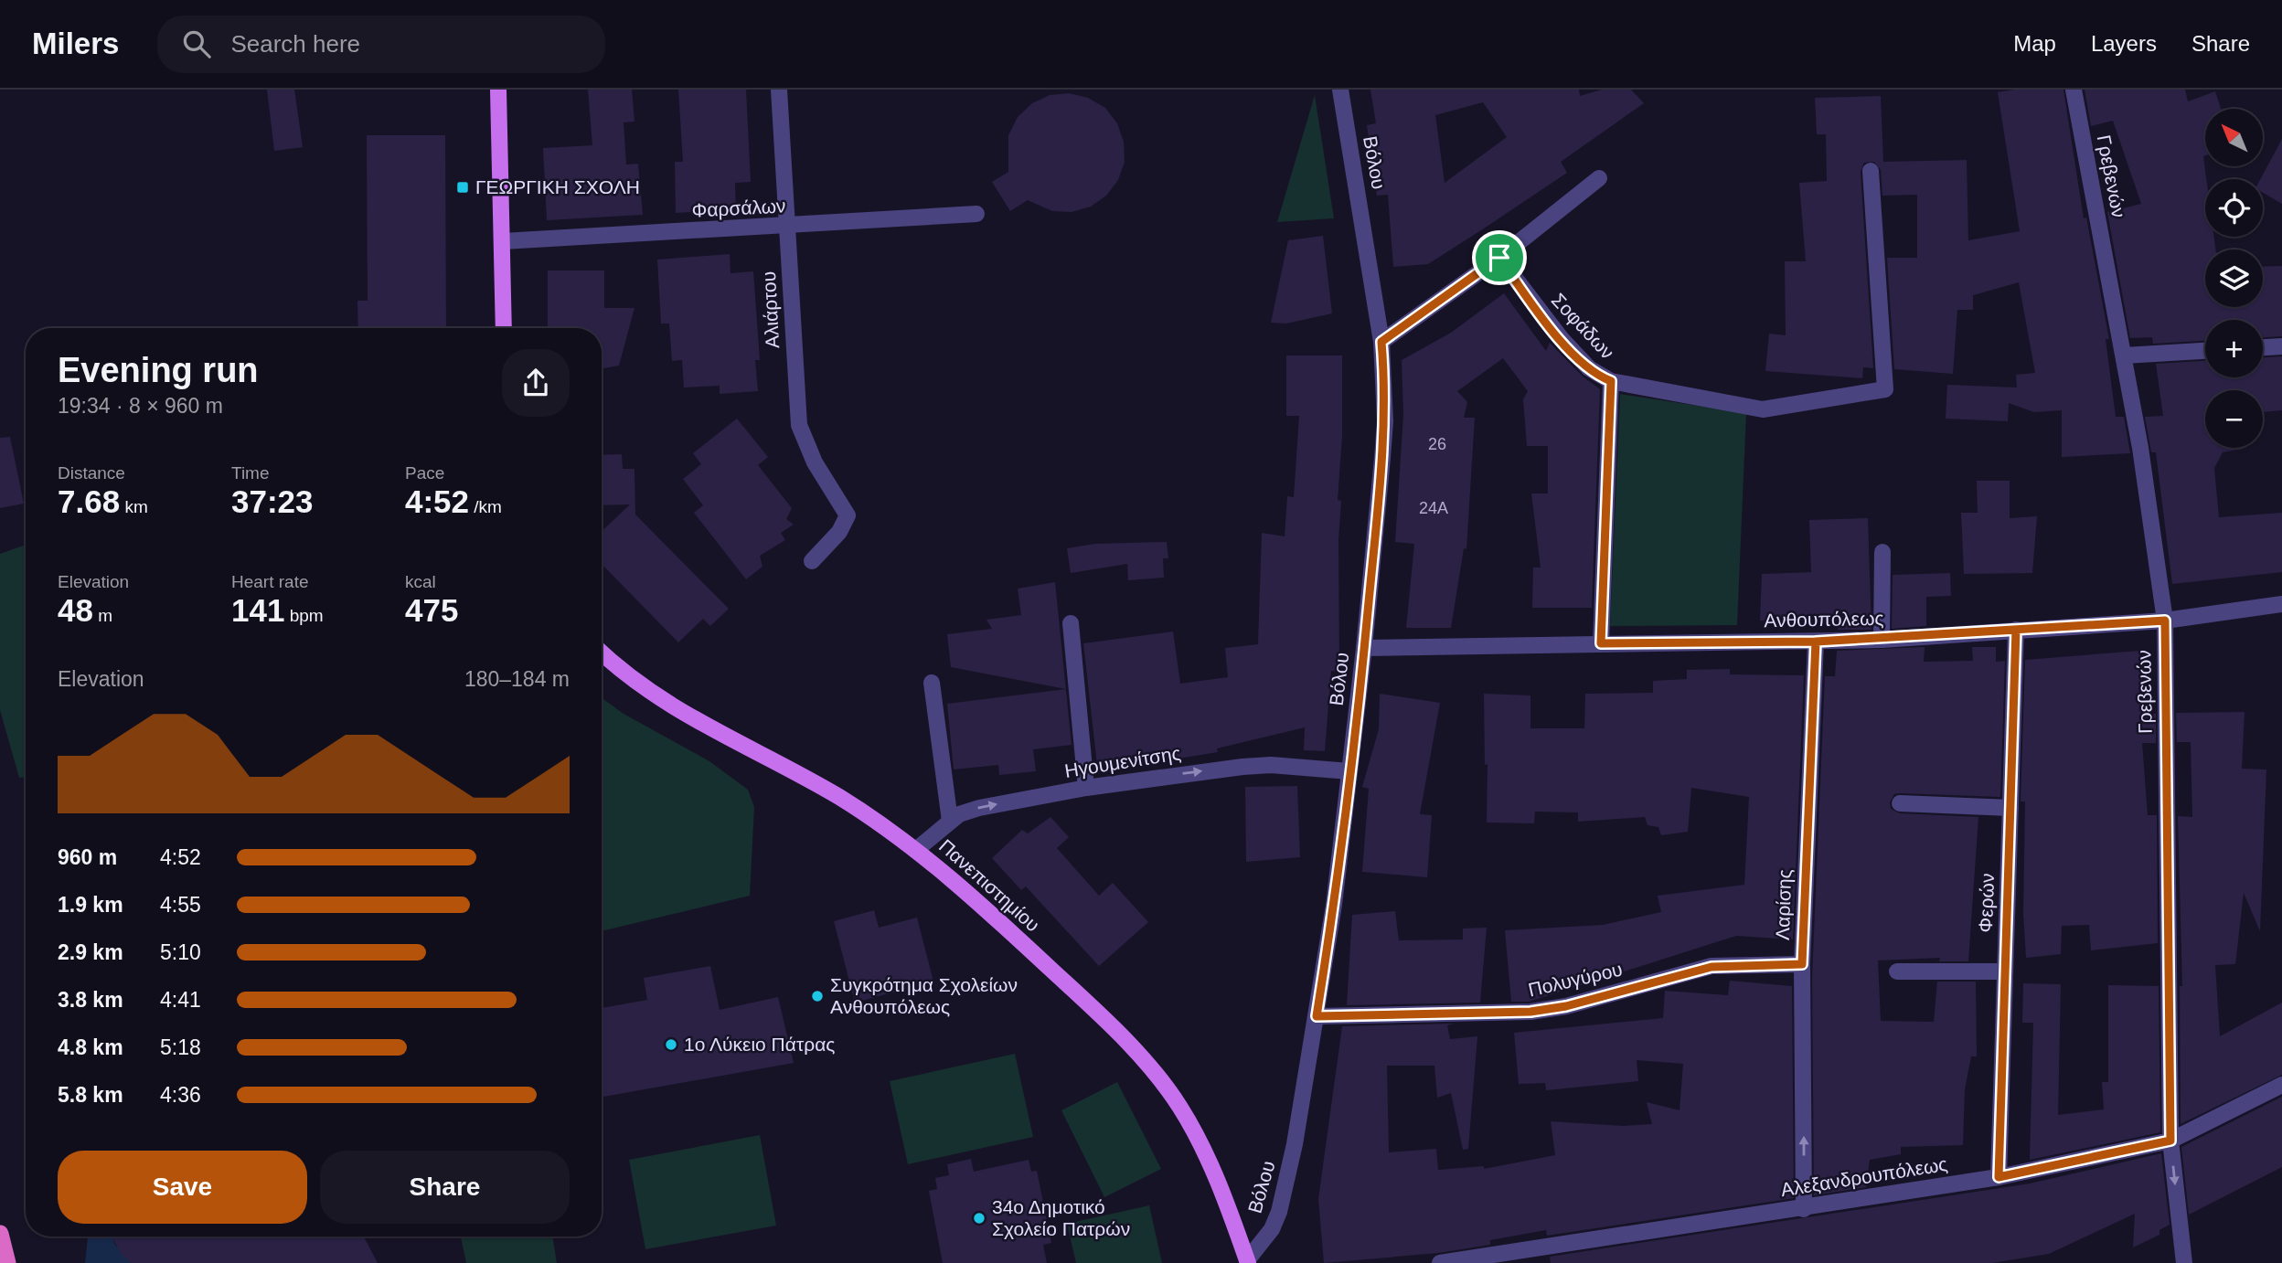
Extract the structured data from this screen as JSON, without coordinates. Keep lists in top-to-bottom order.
{
  "streets": {
    "main road": ["Πανεπιστημίου"],
    "street": [
      "Βόλου",
      "Γρεβενών",
      "Φαρσάλων",
      "Αλιάρτου",
      "Σοφάδων",
      "Ανθουπόλεως",
      "Ηγουμενίτσης",
      "Φερών",
      "Λαρίσης",
      "Πολυγύρου",
      "Αλεξανδρουπόλεως"
    ]
  },
  "crossings": [
    ["Βόλου", "Ανθουπόλεως"],
    ["Βόλου", "Ηγουμενίτσης"],
    ["Βόλου", "Πανεπιστημίου"],
    ["Βόλου", "Πολυγύρου"],
    ["Γρεβενών", "Ανθουπόλεως"],
    ["Γρεβενών", "Αλεξανδρουπόλεως"],
    ["Φαρσάλων", "Αλιάρτου"],
    ["Ανθουπόλεως", "Φερών"],
    ["Ανθουπόλεως", "Λαρίσης"],
    ["Ηγουμενίτσης", "Πανεπιστημίου"],
    ["Φερών", "Αλεξανδρουπόλεως"],
    ["Λαρίσης", "Πολυγύρου"],
    ["Λαρίσης", "Αλεξανδρουπόλεως"]
  ],
  "one_way": ["Ηγουμενίτσης", "Λαρίσης"],
  "places": {
    "transit": ["ΓΕΩΡΓΙΚΗ ΣΧΟΛΗ"],
    "other": ["Συγκρότημα Σχολείων Ανθουπόλεως", "1ο Λύκειο Πάτρας", "34ο Δημοτικό Σχολείο Πατρών"]
  },
  "house_numbers": ["26", "24Α"],
  "north": "top left",
  "page": {
    "header": "Milers",
    "search": "Search here",
    "nav": ["Map", "Layers", "Share"],
    "map_buttons": ["+", "−"],
    "heading": ["Evening run", "19:34 · 8 × 960 m"],
    "stats": [
      ["Distance", "7.68 km"],
      ["Time", "37:23"],
      ["Pace", "4:52 /km"],
      ["Elevation", "48 m"],
      ["Heart rate", "141 bpm"],
      ["kcal", "475"]
    ],
    "chart": ["Elevation", "180–184 m"],
    "list": [
      {
        "name": "960 m",
        "note": "4:52"
      },
      {
        "name": "1.9 km",
        "note": "4:55"
      },
      {
        "name": "2.9 km",
        "note": "5:10"
      },
      {
        "name": "3.8 km",
        "note": "4:41"
      },
      {
        "name": "4.8 km",
        "note": "5:18"
      },
      {
        "name": "5.8 km",
        "note": "4:36"
      }
    ],
    "buttons": ["Save", "Share"]
  }
}
